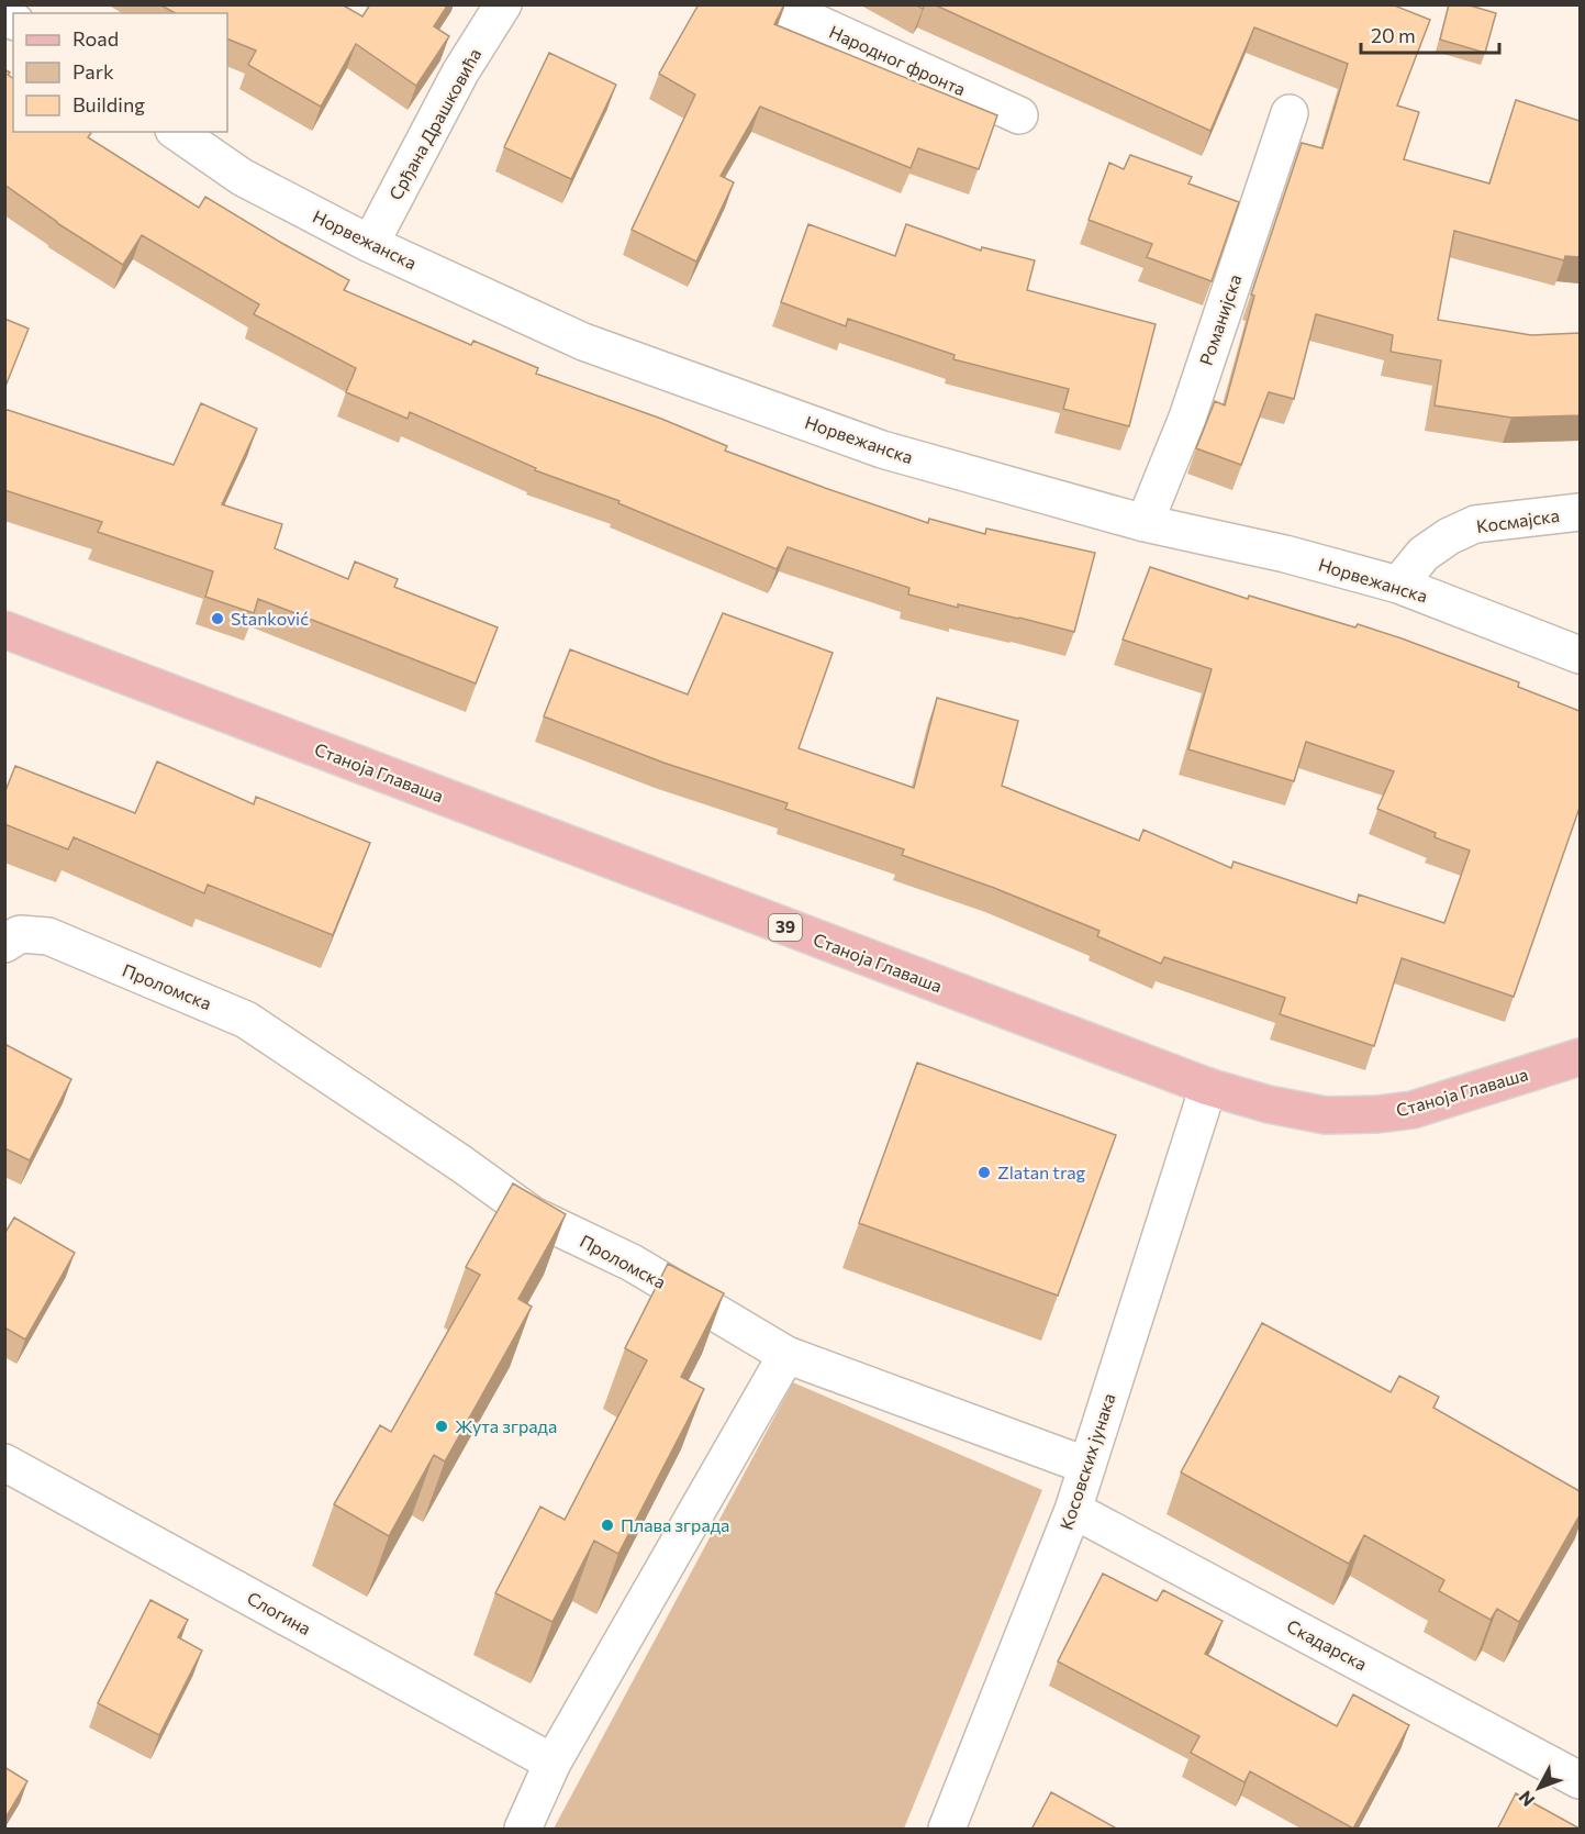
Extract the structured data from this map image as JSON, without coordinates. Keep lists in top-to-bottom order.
{
  "streets": {
    "main road": ["Станоја Главаша", "39"],
    "street": [
      "Народног фронта",
      "Срђана Драшковића",
      "Норвежанска",
      "Романијска",
      "Космајска",
      "Проломска",
      "Косовских јунака",
      "Слогина",
      "Скадарска"
    ]
  },
  "crossings": [
    ["Срђана Драшковића", "Норвежанска"],
    ["Норвежанска", "Романијска"],
    ["Норвежанска", "Космајска"],
    ["Станоја Главаша", "Косовских јунака"],
    ["Проломска", "Косовских јунака"],
    ["Косовских јунака", "Скадарска"]
  ],
  "places": [
    "Stanković",
    "Zlatan trag",
    "Жута зграда",
    "Плава зграда"
  ],
  "legend": ["Road", "Park", "Building"],
  "scale_bar": "20 m",
  "north": "bottom left"
}
